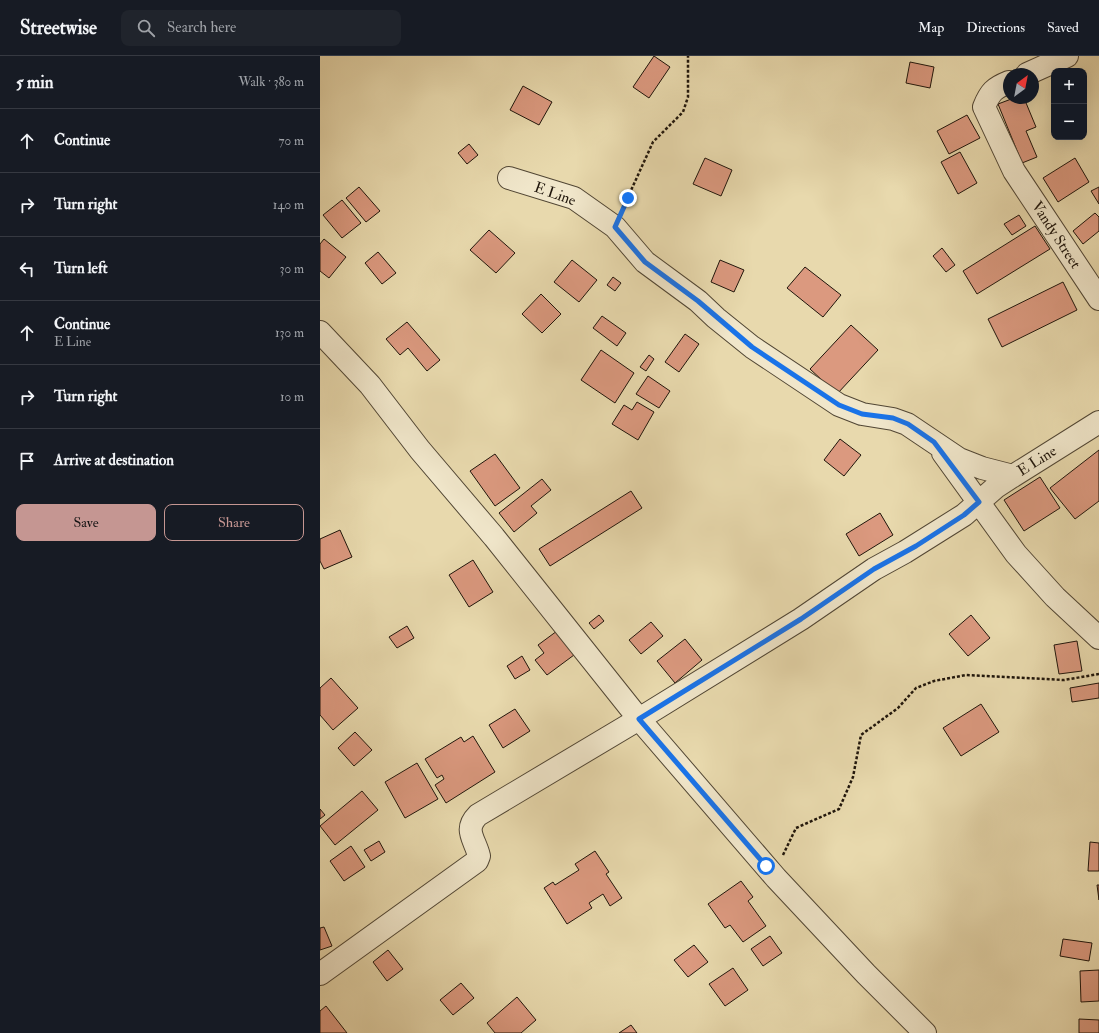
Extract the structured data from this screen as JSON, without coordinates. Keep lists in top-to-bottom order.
{
  "streets": {
    "street": ["E Line", "Vandy Street"]
  },
  "north": "top right",
  "page": {
    "header": "Streetwise",
    "search": "Search here",
    "nav": ["Map", "Directions", "Saved"],
    "heading": ["5 min", "Walk · 380 m"],
    "map_buttons": ["+", "−"],
    "list": [
      ["Continue", "70 m"],
      ["Turn right", "140 m"],
      ["Turn left", "30 m"],
      ["Continue", "E Line", "130 m"],
      ["Turn right", "10 m"],
      "Arrive at destination"
    ],
    "buttons": ["Save", "Share"]
  }
}
